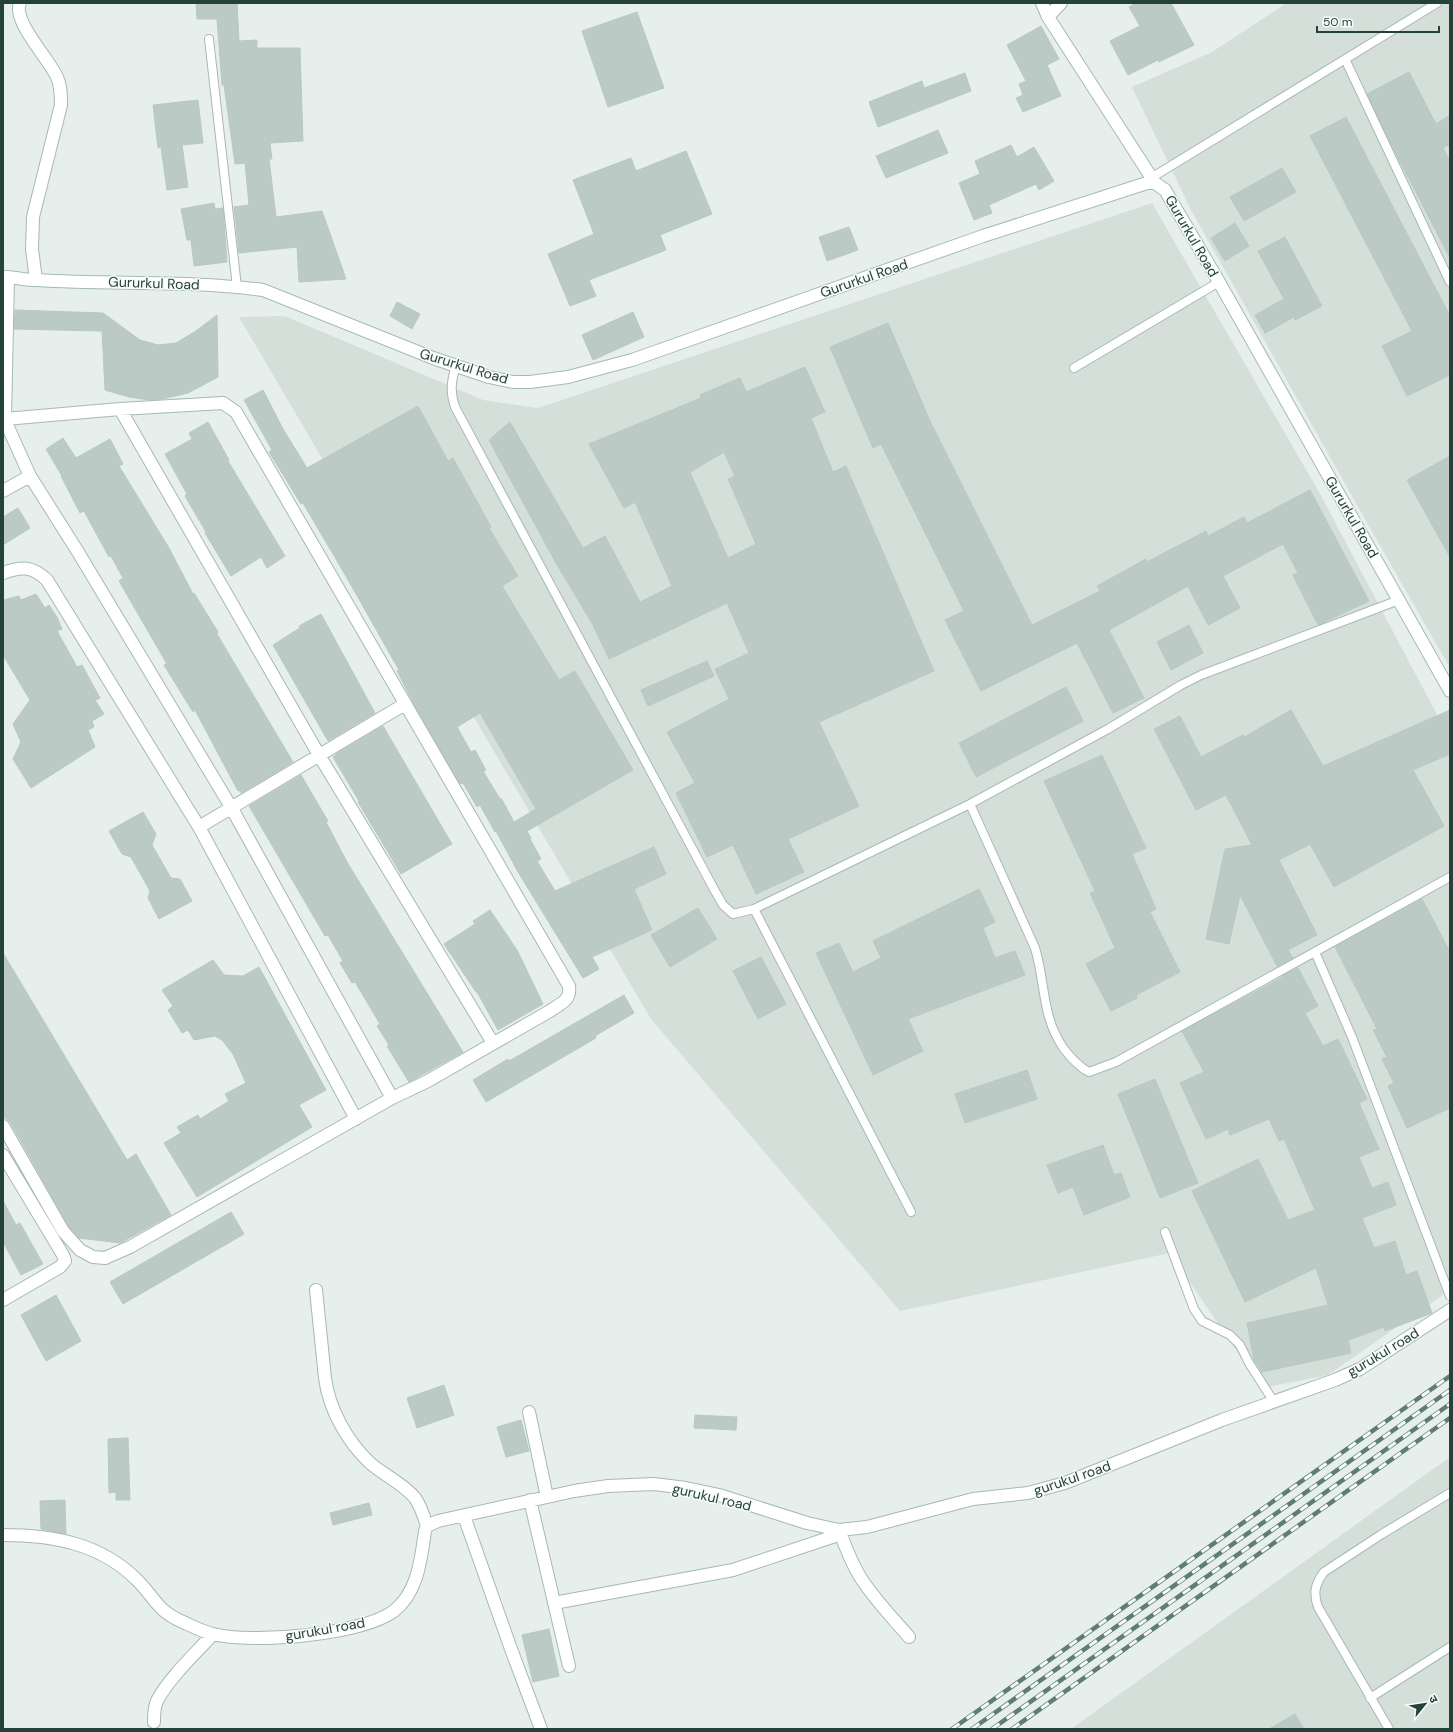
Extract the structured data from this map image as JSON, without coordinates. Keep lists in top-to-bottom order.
{
  "streets": {
    "street": ["Gururkul Road", "gurukul road"]
  },
  "scale_bar": "50 m",
  "north": "top right"
}
